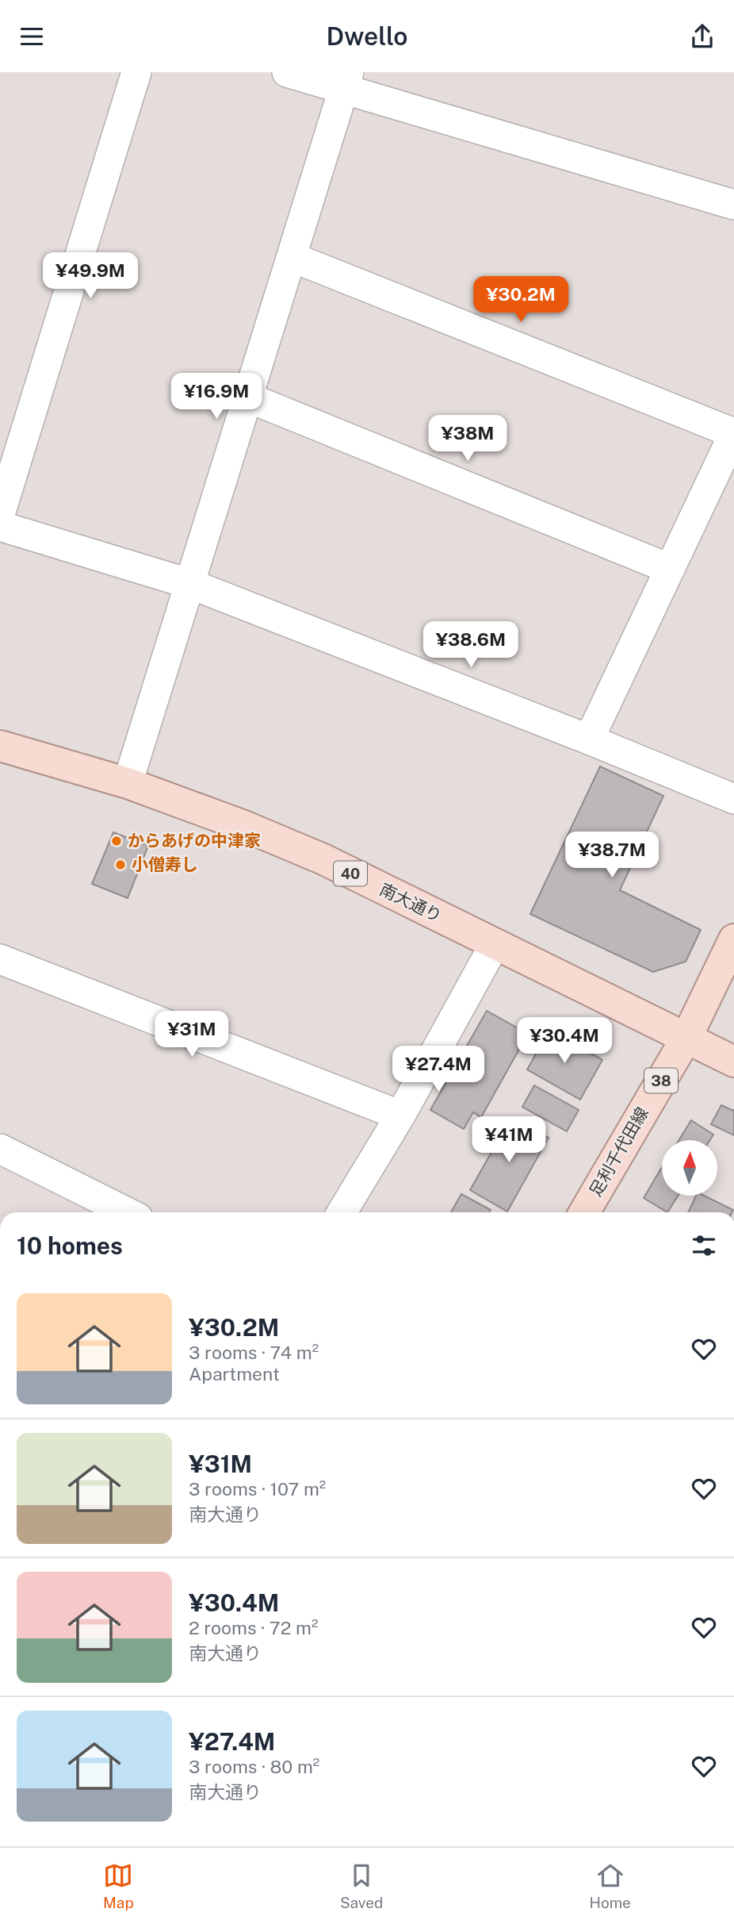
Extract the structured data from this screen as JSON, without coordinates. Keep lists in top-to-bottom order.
{
  "streets": {
    "main road": [
      "40",
      "南大通り",
      "38",
      "足利千代田線"
    ]
  },
  "crossings": [
    ["40", "南大通り"],
    ["40", "足利千代田線"],
    ["南大通り", "足利千代田線"]
  ],
  "places": ["からあげの中津家", "小僧寿し"],
  "north": "top",
  "page": {
    "header": "Dwello",
    "price": [
      "¥49.9M",
      "¥30.2M",
      "¥16.9M",
      "¥38M",
      "¥38.6M",
      "¥38.7M",
      "¥31M",
      "¥30.4M",
      "¥27.4M",
      "¥41M"
    ],
    "heading": "10 homes",
    "list": [
      {
        "name": "¥30.2M",
        "note": "3 rooms · 74 m² · Apartment"
      },
      {
        "name": "¥31M",
        "note": "3 rooms · 107 m² · 南大通り"
      },
      {
        "name": "¥30.4M",
        "note": "2 rooms · 72 m² · 南大通り"
      },
      {
        "name": "¥27.4M",
        "note": "3 rooms · 80 m² · 南大通り"
      }
    ],
    "tabs": ["Map", "Saved", "Home"]
  }
}
